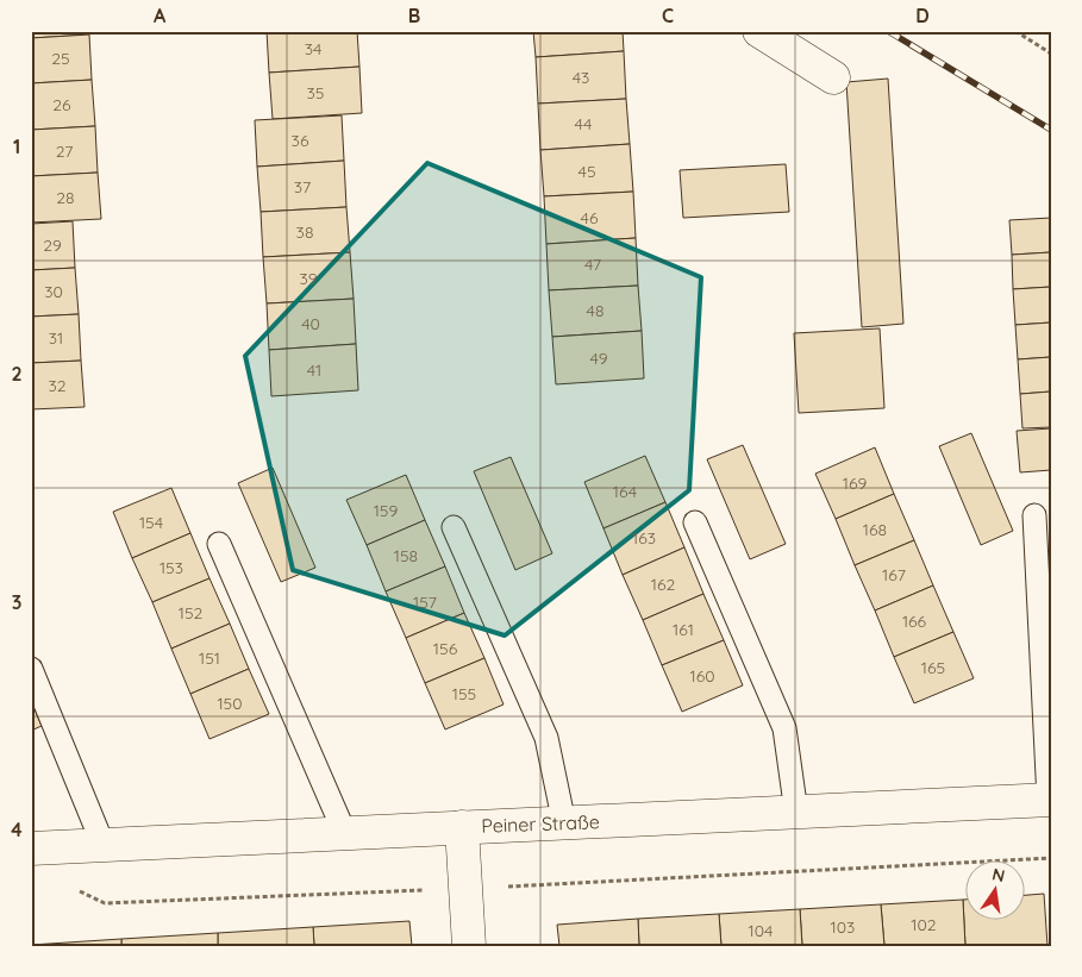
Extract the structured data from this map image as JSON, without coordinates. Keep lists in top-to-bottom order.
{
  "streets": {
    "main road": ["Peiner Straße"]
  },
  "house_numbers": [
    "34",
    "25",
    "43",
    "35",
    "26",
    "44",
    "36",
    "27",
    "45",
    "37",
    "28",
    "46",
    "38",
    "29",
    "47",
    "39",
    "30",
    "48",
    "40",
    "31",
    "49",
    "41",
    "32",
    "169",
    "164",
    "159",
    "154",
    "168",
    "163",
    "158",
    "153",
    "167",
    "162",
    "157",
    "152",
    "166",
    "161",
    "156",
    "151",
    "165",
    "160",
    "155",
    "150",
    "102",
    "103",
    "104"
  ],
  "north": "top",
  "grid": {
    "columns": [
      "A",
      "B",
      "C",
      "D"
    ],
    "rows": [
      "1",
      "2",
      "3",
      "4"
    ]
  }
}
